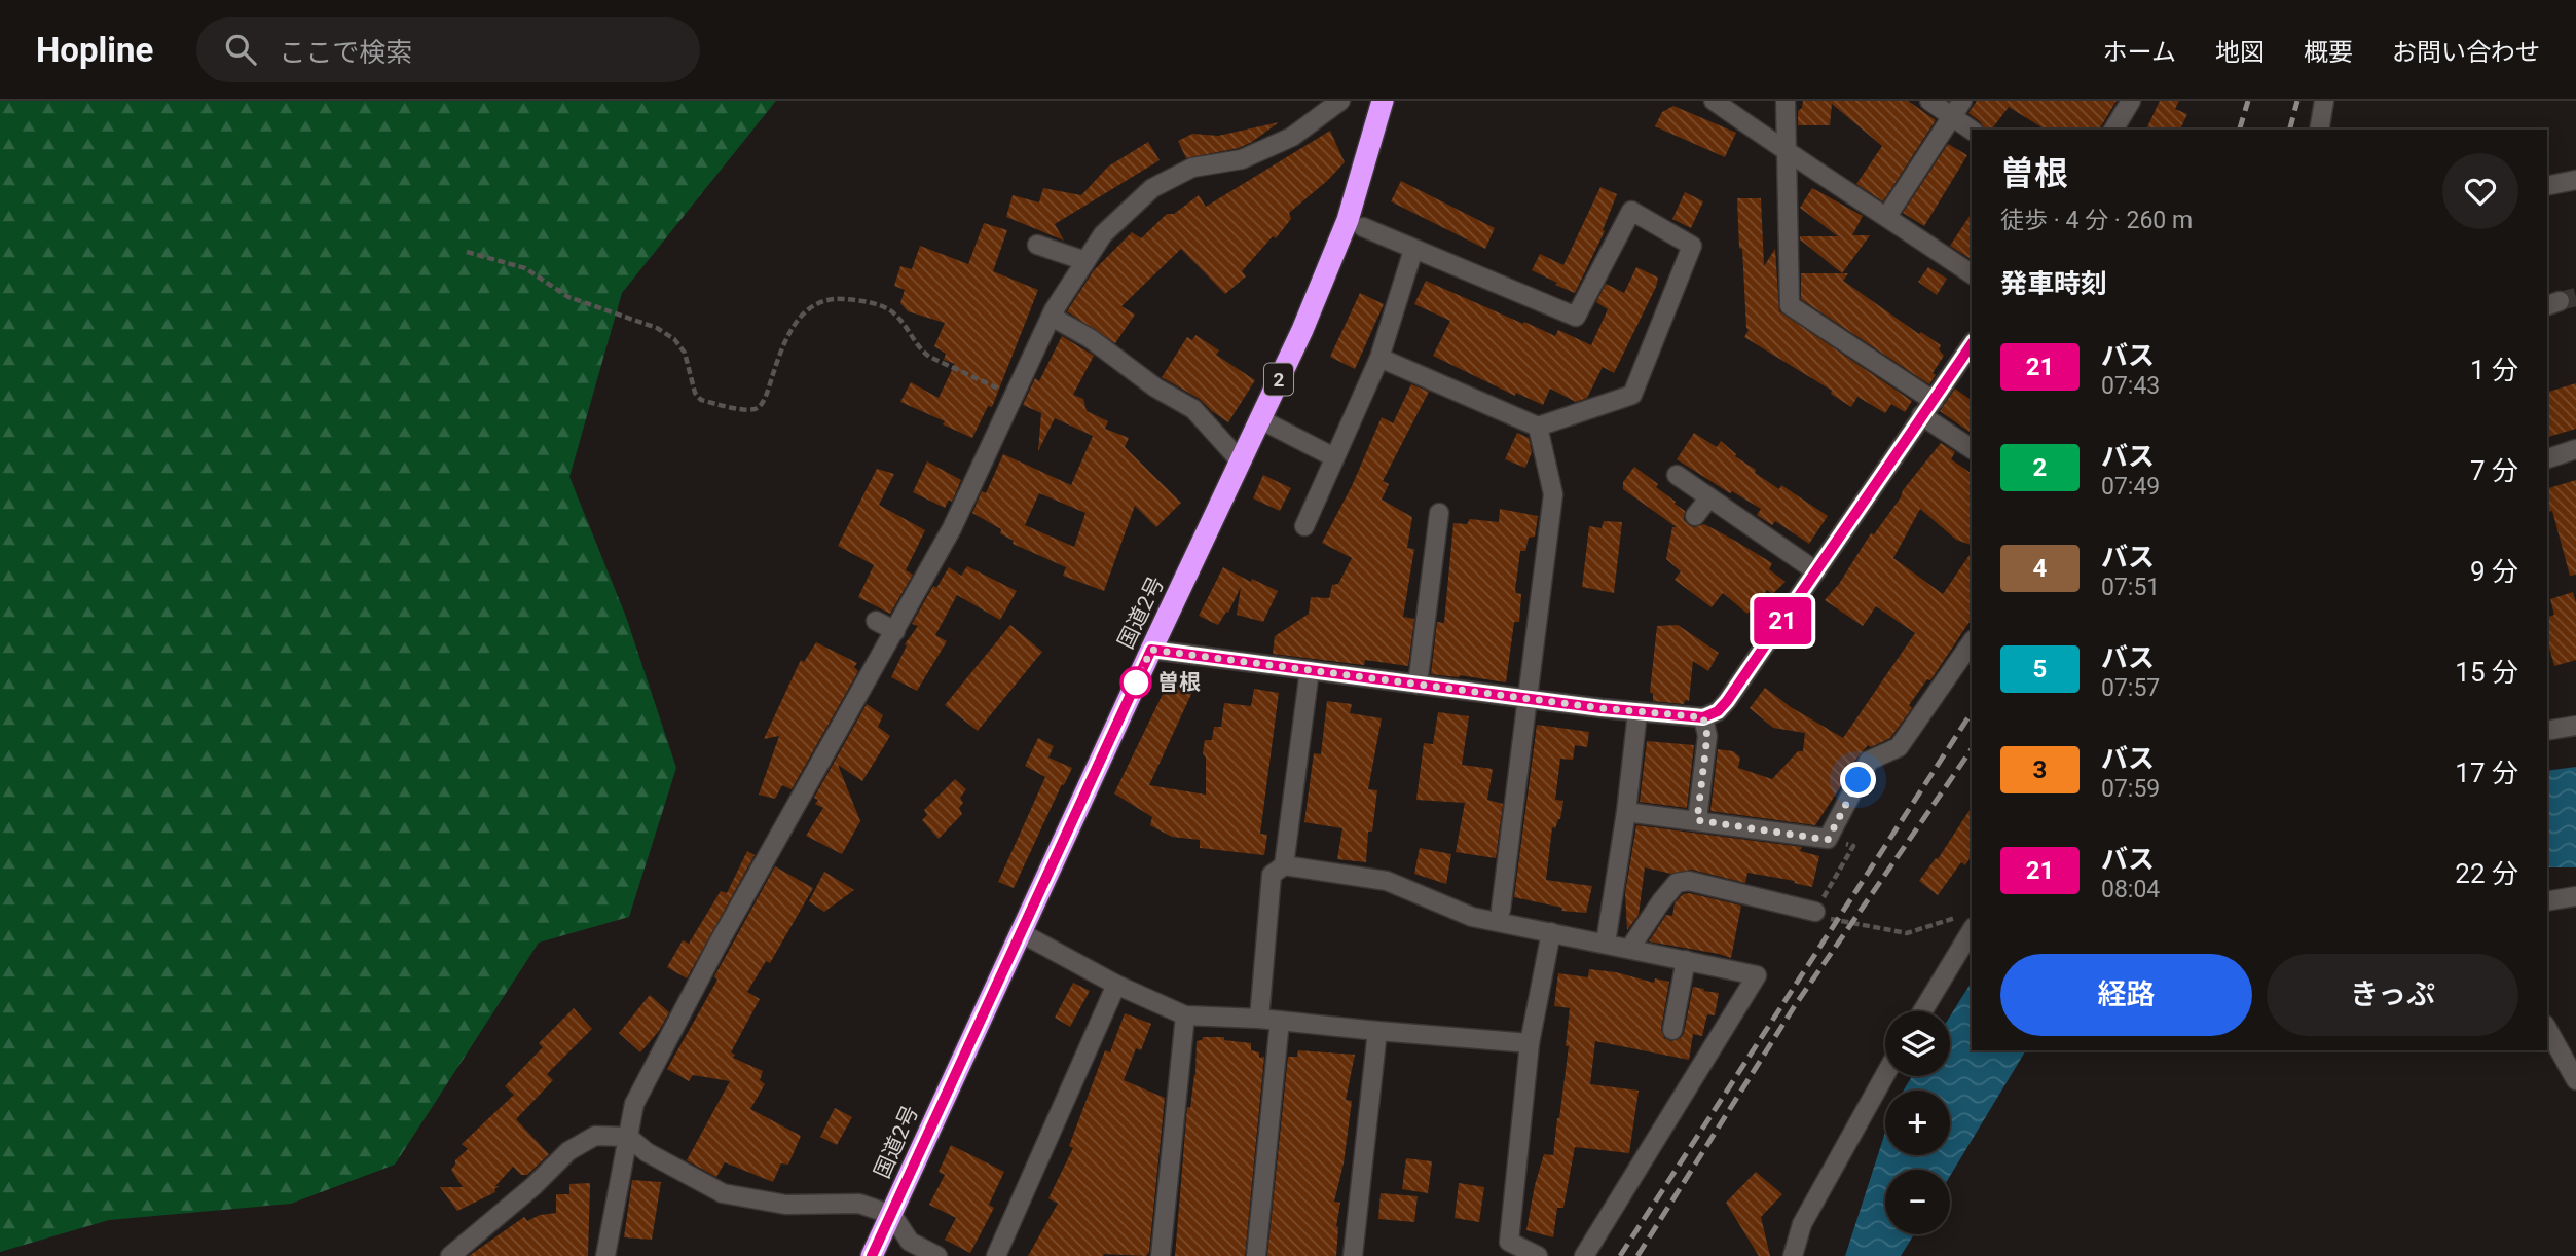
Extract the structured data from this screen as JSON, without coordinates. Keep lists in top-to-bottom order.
{
  "streets": {
    "highway": ["2", "国道2号"]
  },
  "places": ["曽根"],
  "lines": ["bus line 21"],
  "page": {
    "header": "Hopline",
    "search": "ここで検索",
    "nav": [
      "ホーム",
      "地図",
      "概要",
      "お問い合わせ"
    ],
    "on_map": "21",
    "heading": [
      ["曽根", "徒歩 · 4 分 · 260 m"],
      "発車時刻"
    ],
    "list": [
      {
        "mark": "21",
        "name": "バス",
        "note": "07:43",
        "value": "1 分"
      },
      {
        "mark": "2",
        "name": "バス",
        "note": "07:49",
        "value": "7 分"
      },
      {
        "mark": "4",
        "name": "バス",
        "note": "07:51",
        "value": "9 分"
      },
      {
        "mark": "5",
        "name": "バス",
        "note": "07:57",
        "value": "15 分"
      },
      {
        "mark": "3",
        "name": "バス",
        "note": "07:59",
        "value": "17 分"
      },
      {
        "mark": "21",
        "name": "バス",
        "note": "08:04",
        "value": "22 分"
      }
    ],
    "buttons": ["経路", "きっぷ"],
    "map_buttons": ["+", "−"]
  }
}
